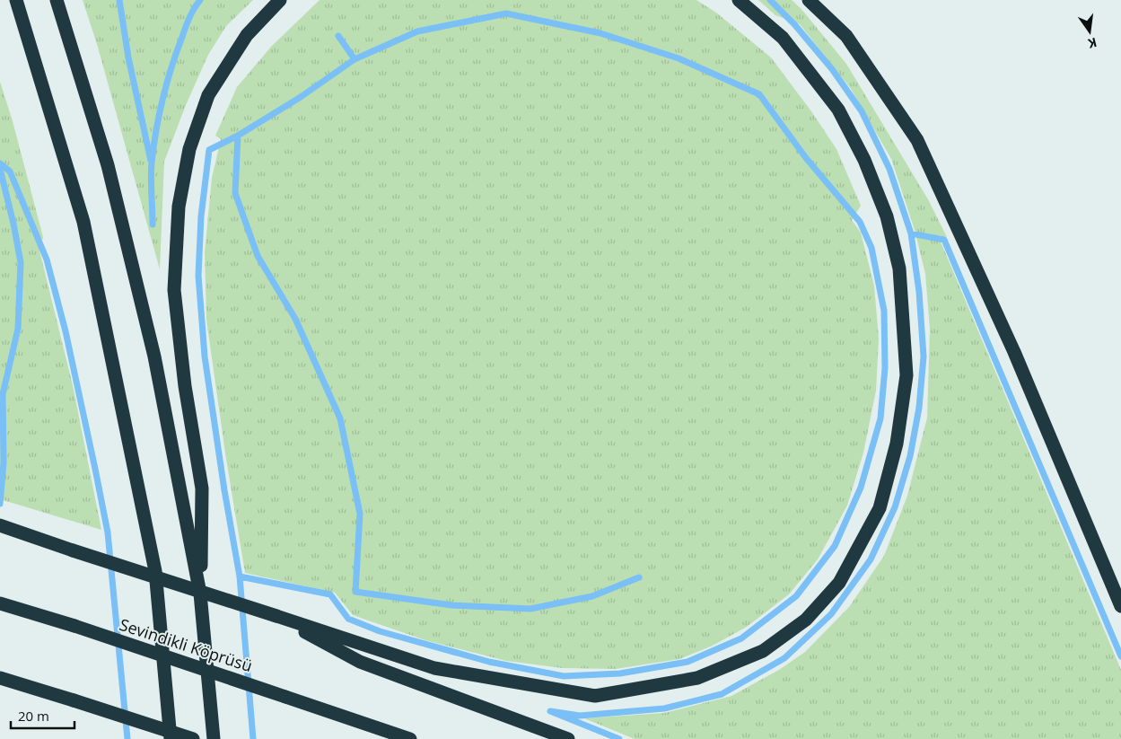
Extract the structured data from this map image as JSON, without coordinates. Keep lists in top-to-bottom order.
{
  "streets": {
    "highway": ["Sevindikli Köprüsü"]
  },
  "scale_bar": "20 m",
  "north": "bottom"
}
